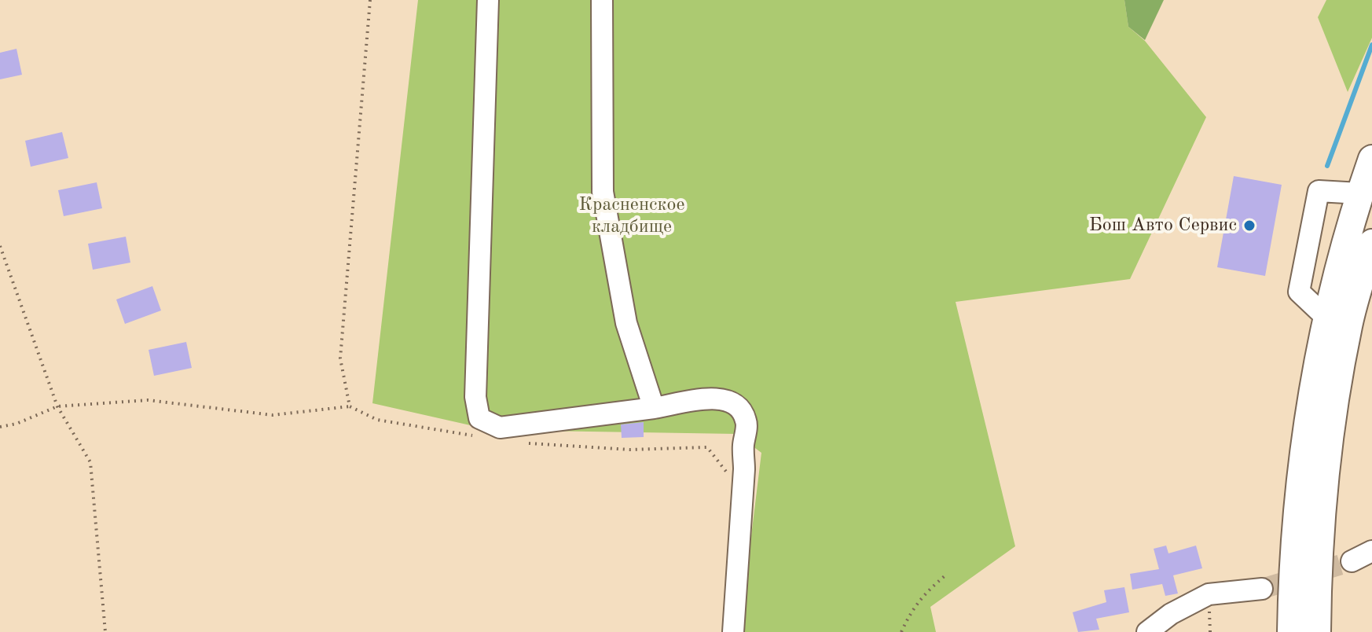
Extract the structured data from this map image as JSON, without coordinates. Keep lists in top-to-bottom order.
{
  "parks": ["Красненское кладбище"],
  "places": ["Бош Авто Сервис"]
}
